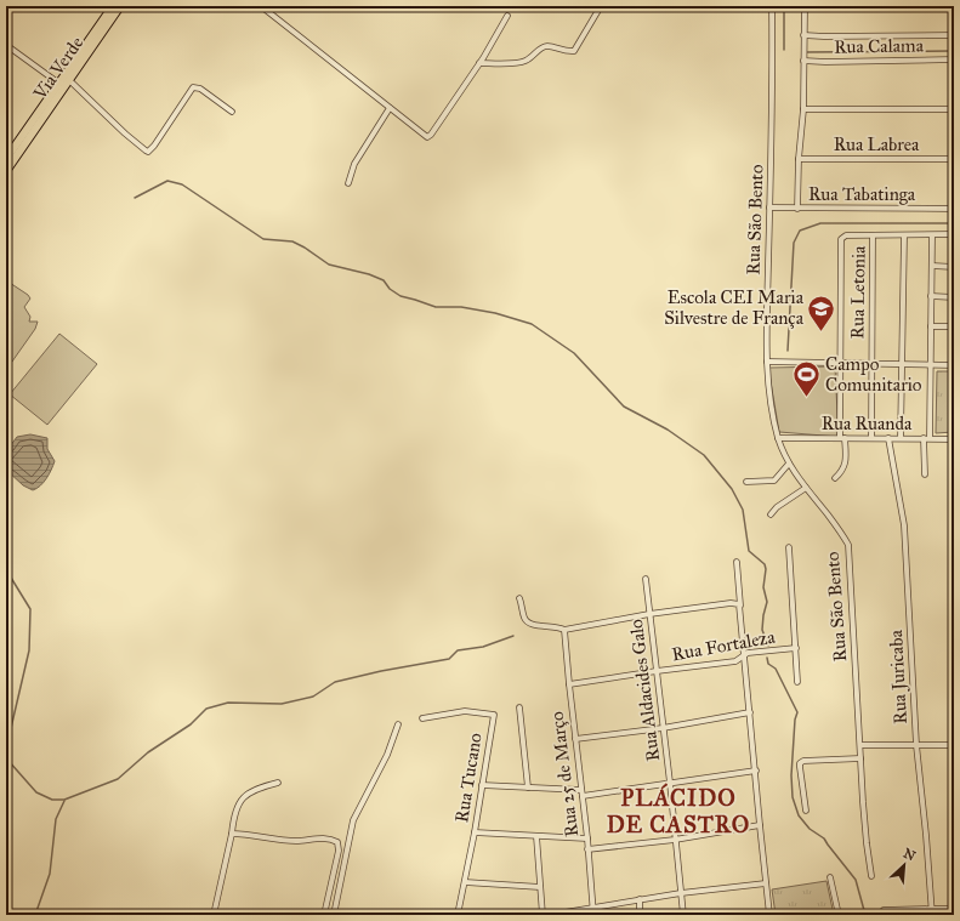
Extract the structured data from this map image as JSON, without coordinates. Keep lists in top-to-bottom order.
{
  "streets": {
    "main road": ["Via Verde"],
    "street": [
      "Rua Calama",
      "Rua Labrea",
      "Rua Tabatinga",
      "Rua São Bento",
      "Rua Letonia",
      "Rua Ruanda",
      "Rua Fortaleza",
      "Rua Juricaba",
      "Rua Aldacides Galo",
      "Rua 25 de Março",
      "Rua Tucano"
    ]
  },
  "crossings": [
    ["Rua Tabatinga", "Rua São Bento"],
    ["Rua São Bento", "Rua Ruanda"],
    ["Rua Letonia", "Rua Ruanda"],
    ["Rua Ruanda", "Rua Juricaba"],
    ["Rua Fortaleza", "Rua Aldacides Galo"],
    ["Rua Fortaleza", "Rua 25 de Março"]
  ],
  "districts": ["PLÁCIDO DE CASTRO"],
  "places": {
    "school or university": ["Escola CEI Maria Silvestre de França"],
    "sports": ["Campo Comunitario"]
  },
  "north": "top right"
}
